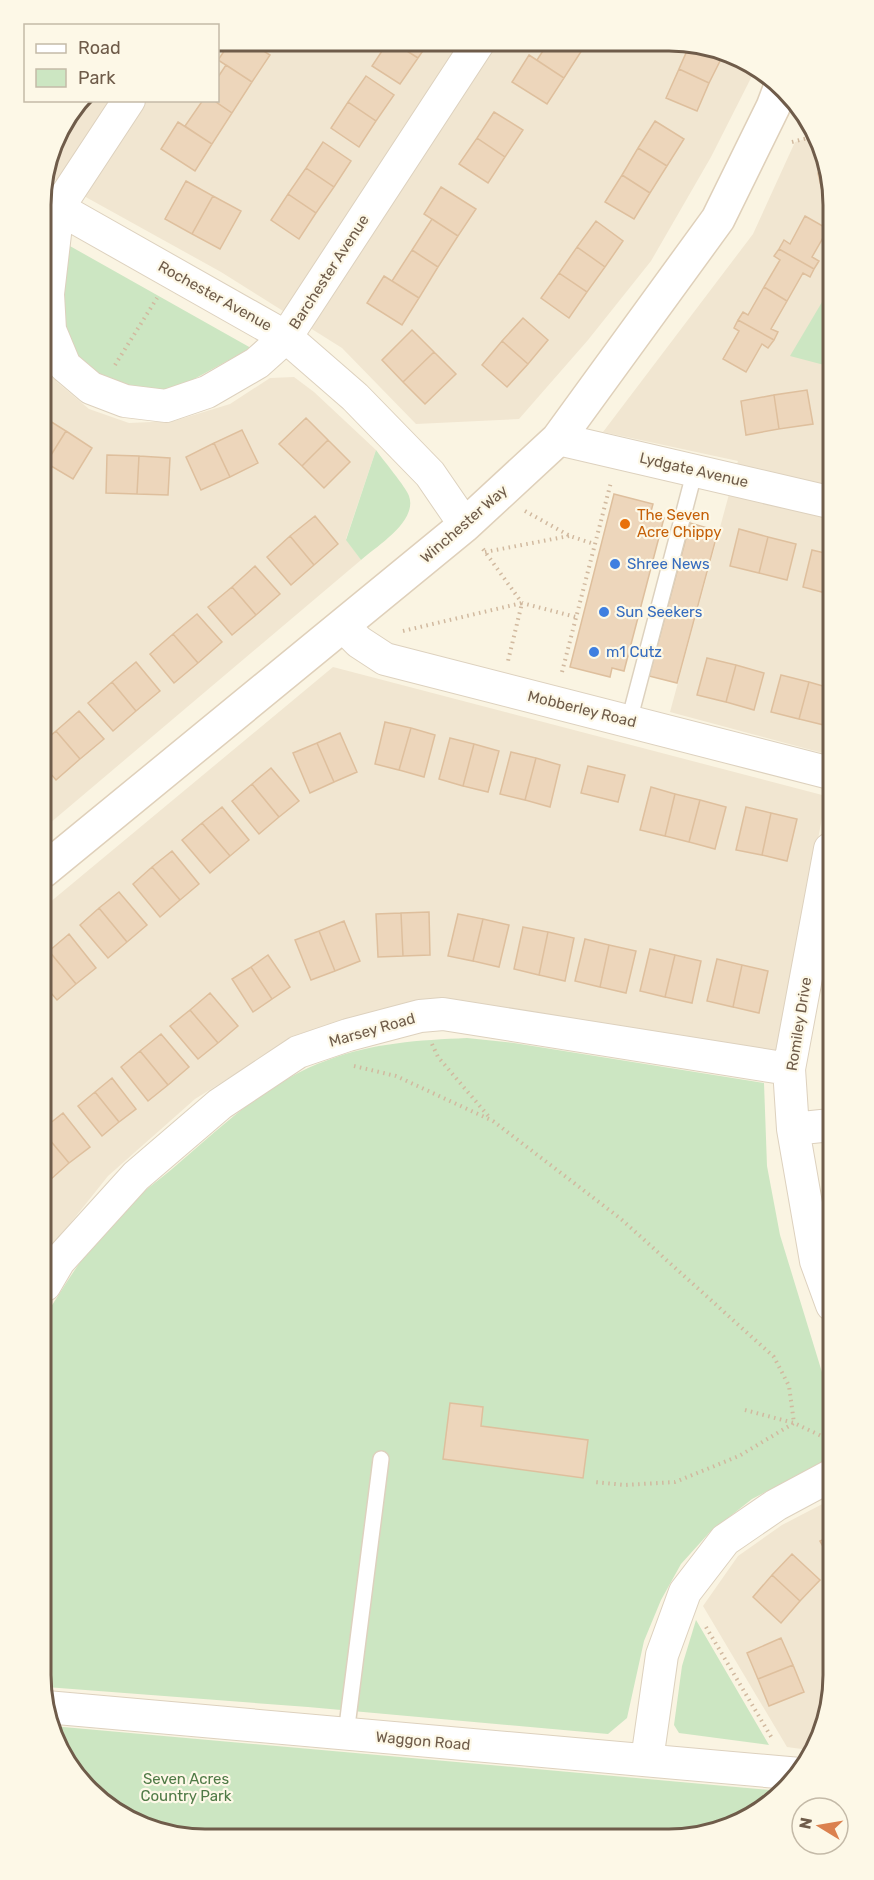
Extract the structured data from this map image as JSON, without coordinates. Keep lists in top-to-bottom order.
{
  "streets": {
    "street": [
      "Barchester Avenue",
      "Rochester Avenue",
      "Lydgate Avenue",
      "Winchester Way",
      "Mobberley Road",
      "Romiley Drive",
      "Marsey Road",
      "Waggon Road"
    ]
  },
  "crossings": [
    ["Barchester Avenue", "Rochester Avenue"],
    ["Rochester Avenue", "Winchester Way"],
    ["Lydgate Avenue", "Winchester Way"],
    ["Winchester Way", "Mobberley Road"],
    ["Romiley Drive", "Marsey Road"]
  ],
  "parks": ["Seven Acres Country Park"],
  "places": [
    "The Seven Acre Chippy",
    "Shree News",
    "Sun Seekers",
    "m1 Cutz"
  ],
  "legend": ["Road", "Park"],
  "north": "left"
}
